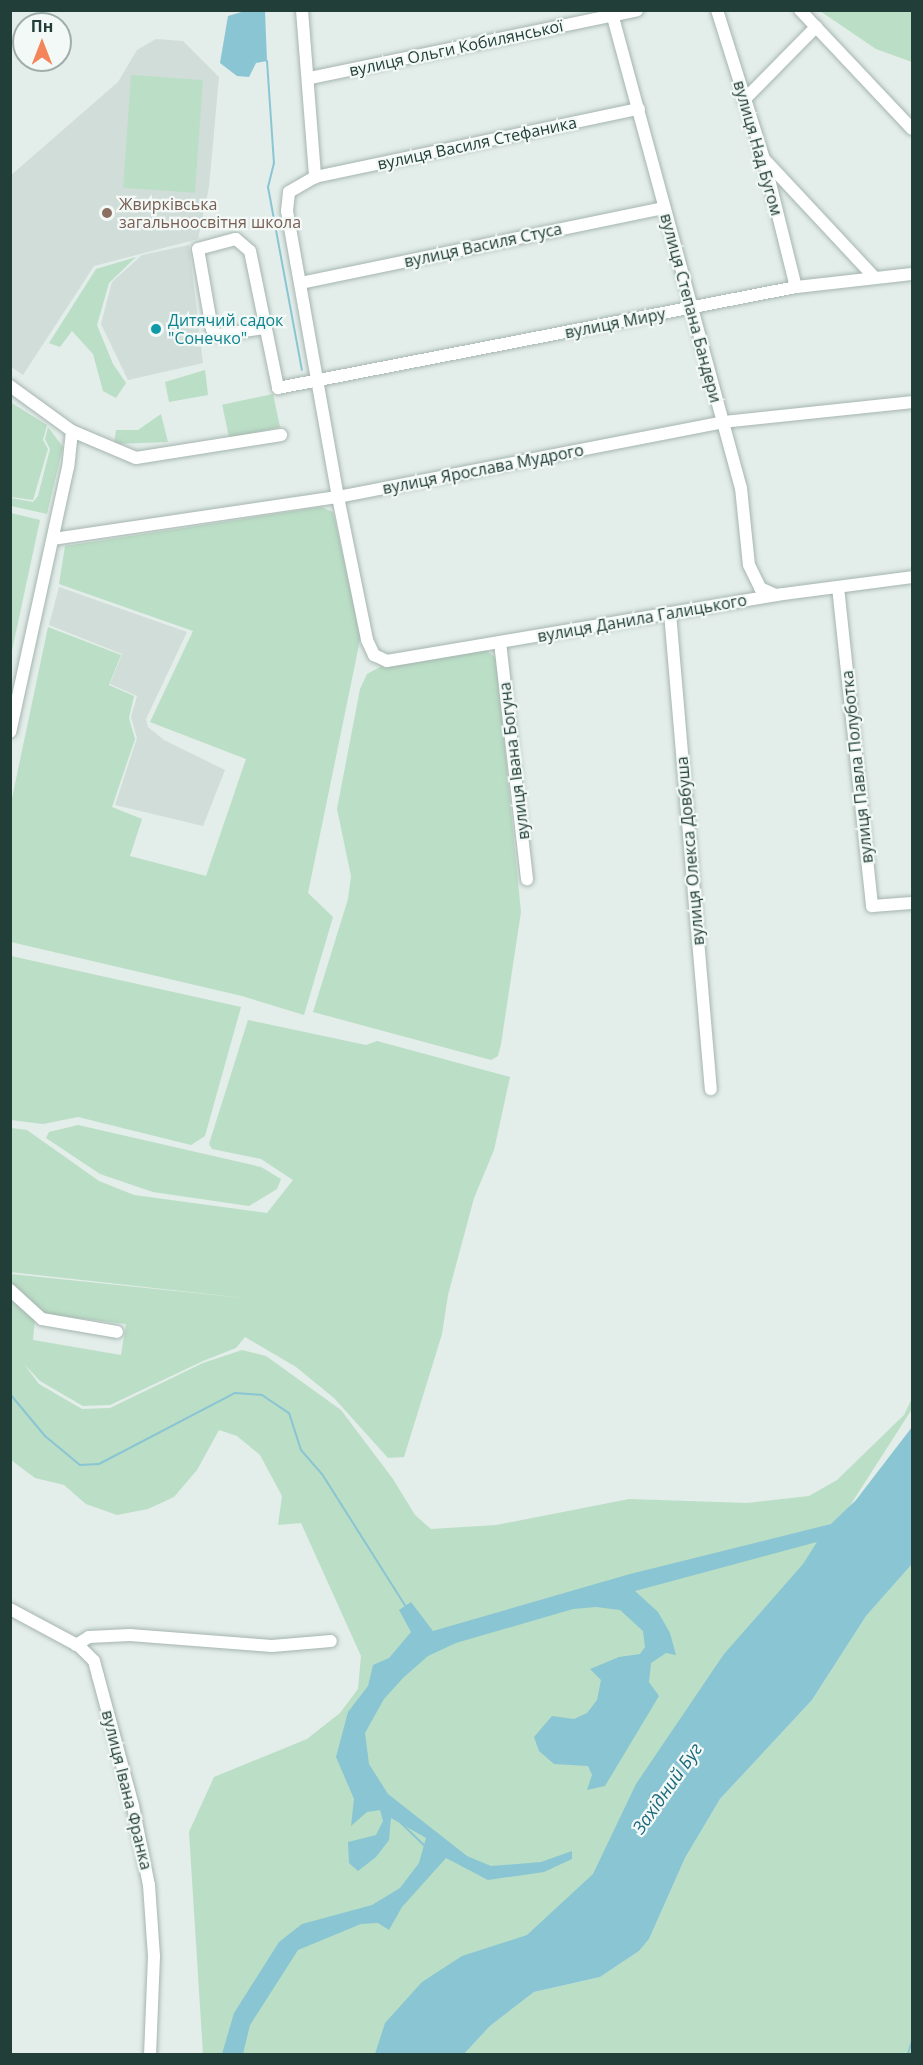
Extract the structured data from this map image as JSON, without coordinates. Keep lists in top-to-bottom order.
{
  "streets": {
    "street": [
      "вулиця Ольги Кобилянської",
      "вулиця Василя Стефаника",
      "вулиця Над Бугом",
      "вулиця Василя Стуса",
      "вулиця Степана Бандери",
      "вулиця Миру",
      "вулиця Ярослава Мудрого",
      "вулиця Данила Галицького",
      "вулиця Івана Богуна",
      "вулиця Павла Полуботка",
      "вулиця Олекса Довбуша",
      "вулиця Івана Франка"
    ]
  },
  "crossings": [
    ["вулиця Ольги Кобилянської", "вулиця Степана Бандери"],
    ["вулиця Василя Стефаника", "вулиця Василя Стуса"],
    ["вулиця Василя Стефаника", "вулиця Степана Бандери"],
    ["вулиця Василя Стефаника", "вулиця Миру"],
    ["вулиця Василя Стефаника", "вулиця Ярослава Мудрого"],
    ["вулиця Василя Стефаника", "вулиця Данила Галицького"],
    ["вулиця Над Бугом", "вулиця Миру"],
    ["вулиця Василя Стуса", "вулиця Степана Бандери"],
    ["вулиця Степана Бандери", "вулиця Миру"],
    ["вулиця Степана Бандери", "вулиця Ярослава Мудрого"],
    ["вулиця Степана Бандери", "вулиця Данила Галицького"],
    ["вулиця Данила Галицького", "вулиця Івана Богуна"],
    ["вулиця Данила Галицького", "вулиця Павла Полуботка"],
    ["вулиця Данила Галицького", "вулиця Олекса Довбуша"]
  ],
  "water": ["Західний Буг"],
  "places": ["Жвирківська загальноосвітня школа", "Дитячий садок \"Сонечко\""],
  "north": "top"
}
